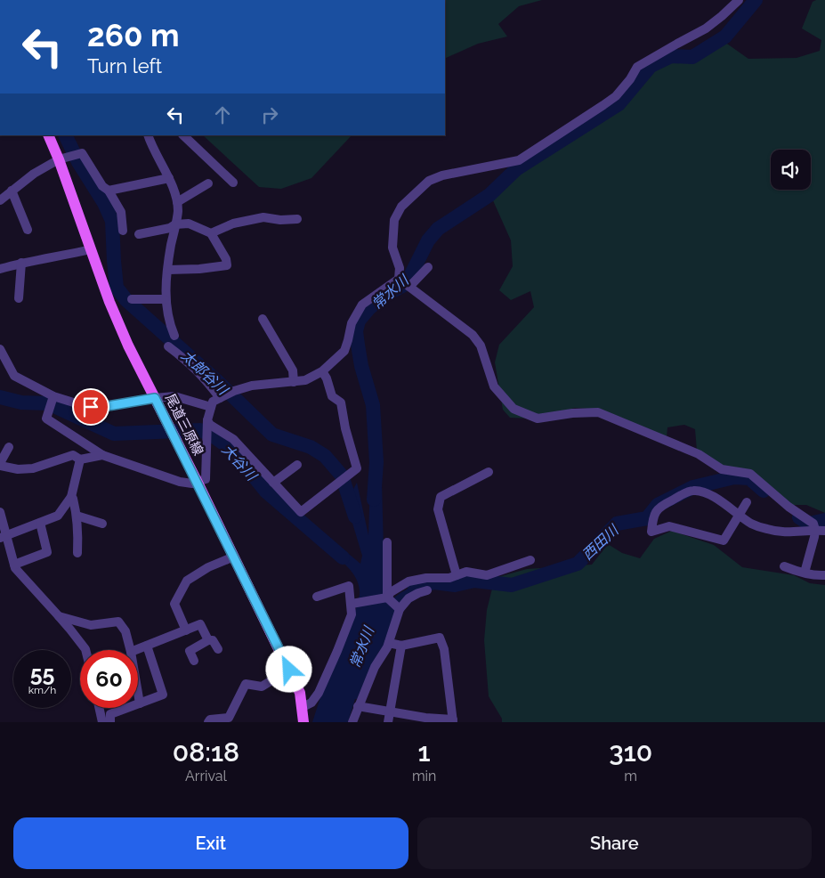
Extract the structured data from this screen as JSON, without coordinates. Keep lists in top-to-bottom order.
{
  "streets": {
    "main road": ["尾道三原線"]
  },
  "water": [
    "常水川",
    "太郎谷川",
    "大谷川",
    "西田川"
  ],
  "page": {
    "turn": ["260 m", "Turn left"],
    "speed": "55 km/h",
    "limit": "60",
    "eta": [
      "08:18",
      "Arrival",
      "1",
      "min",
      "310",
      "m"
    ],
    "buttons": ["Exit", "Share"]
  }
}
